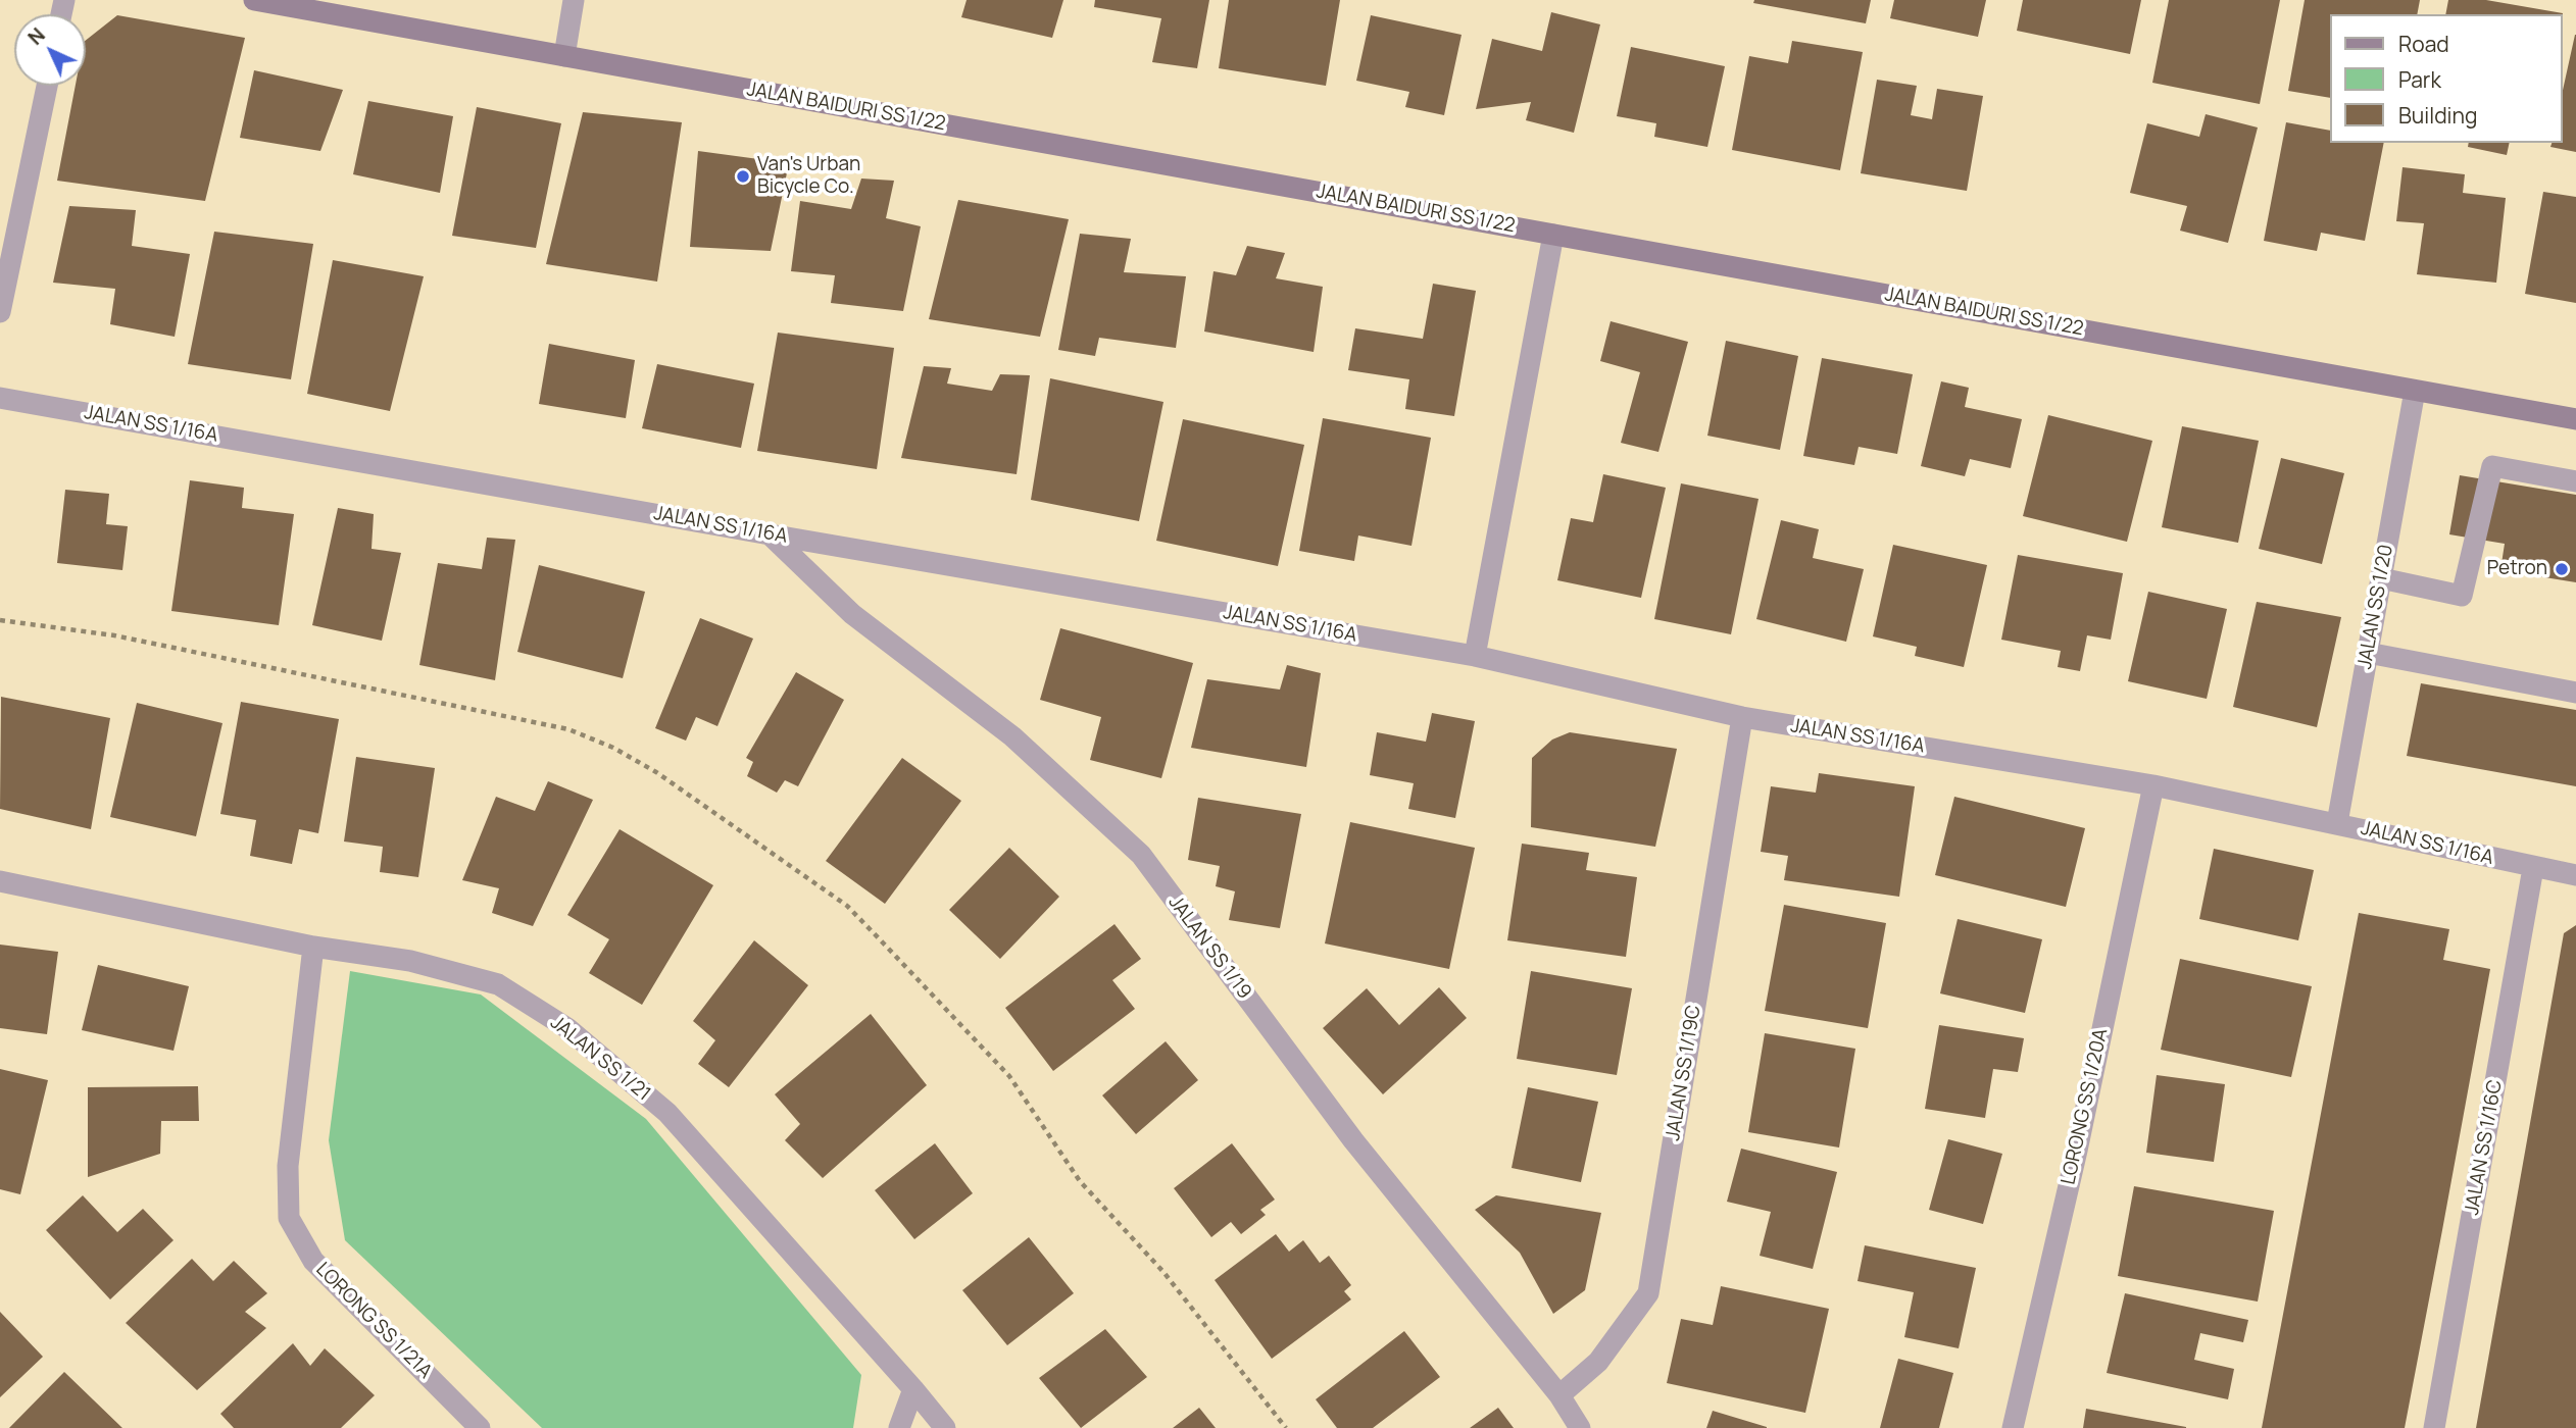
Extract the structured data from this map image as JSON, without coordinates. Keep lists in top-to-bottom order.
{
  "streets": {
    "street": [
      "JALAN BAIDURI SS 1/22",
      "JALAN SS 1/16A",
      "JALAN SS 1/20",
      "JALAN SS 1/19",
      "JALAN SS 1/21",
      "JALAN SS 1/19C",
      "LORONG SS 1/20A",
      "JALAN SS 1/16C",
      "LORONG SS 1/21A"
    ]
  },
  "crossings": [
    ["JALAN BAIDURI SS 1/22", "JALAN SS 1/20"],
    ["JALAN SS 1/16A", "JALAN SS 1/20"],
    ["JALAN SS 1/16A", "JALAN SS 1/19"],
    ["JALAN SS 1/16A", "JALAN SS 1/19C"],
    ["JALAN SS 1/16A", "LORONG SS 1/20A"],
    ["JALAN SS 1/16A", "JALAN SS 1/16C"],
    ["JALAN SS 1/19", "JALAN SS 1/19C"],
    ["JALAN SS 1/21", "LORONG SS 1/21A"]
  ],
  "places": ["Van's Urban Bicycle Co.", "Petron"],
  "legend": ["Road", "Park", "Building"],
  "north": "top left"
}
